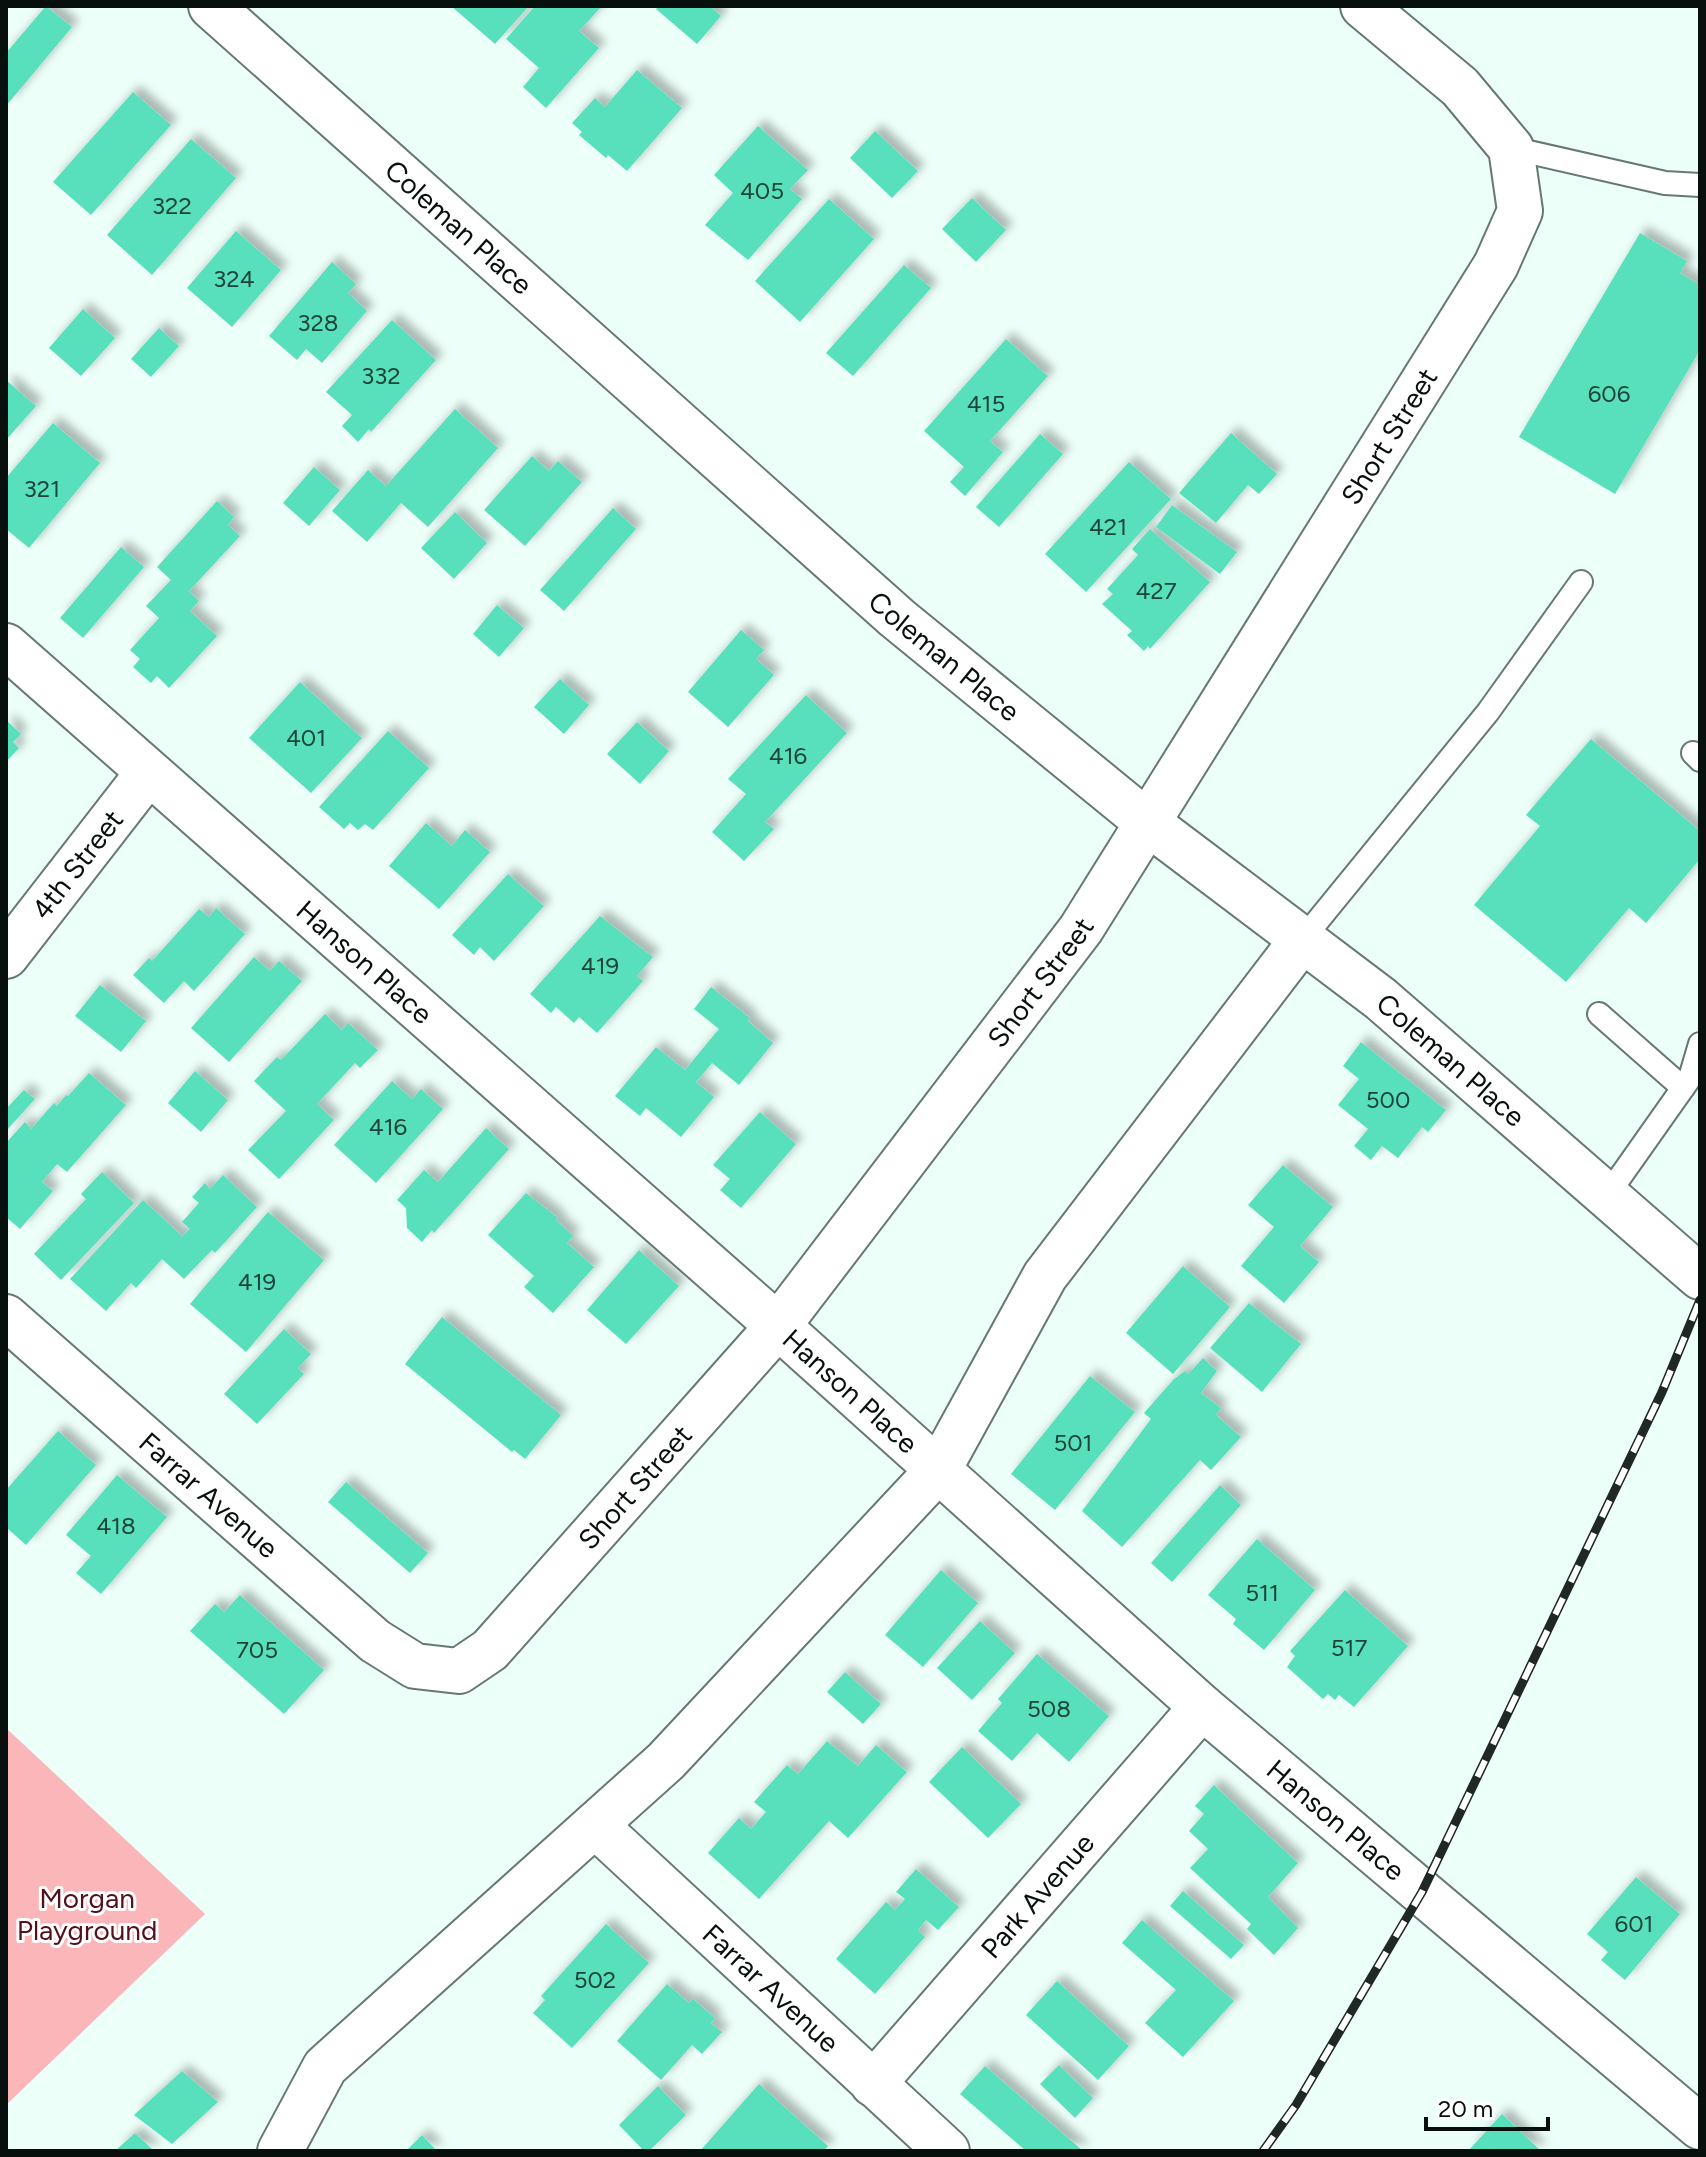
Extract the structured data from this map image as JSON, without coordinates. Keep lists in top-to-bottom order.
{
  "streets": {
    "street": [
      "Coleman Place",
      "Short Street",
      "4th Street",
      "Hanson Place",
      "Farrar Avenue",
      "Park Avenue"
    ]
  },
  "crossings": [
    ["Coleman Place", "Short Street"],
    ["Short Street", "Hanson Place"],
    ["Short Street", "Farrar Avenue"],
    ["4th Street", "Hanson Place"],
    ["Hanson Place", "Park Avenue"],
    ["Farrar Avenue", "Park Avenue"]
  ],
  "parks": ["Morgan Playground"],
  "house_numbers": [
    "405",
    "322",
    "324",
    "328",
    "332",
    "606",
    "415",
    "321",
    "421",
    "427",
    "401",
    "416",
    "419",
    "500",
    "416",
    "419",
    "501",
    "418",
    "511",
    "517",
    "705",
    "508",
    "601",
    "502"
  ],
  "scale_bar": "20 m"
}
